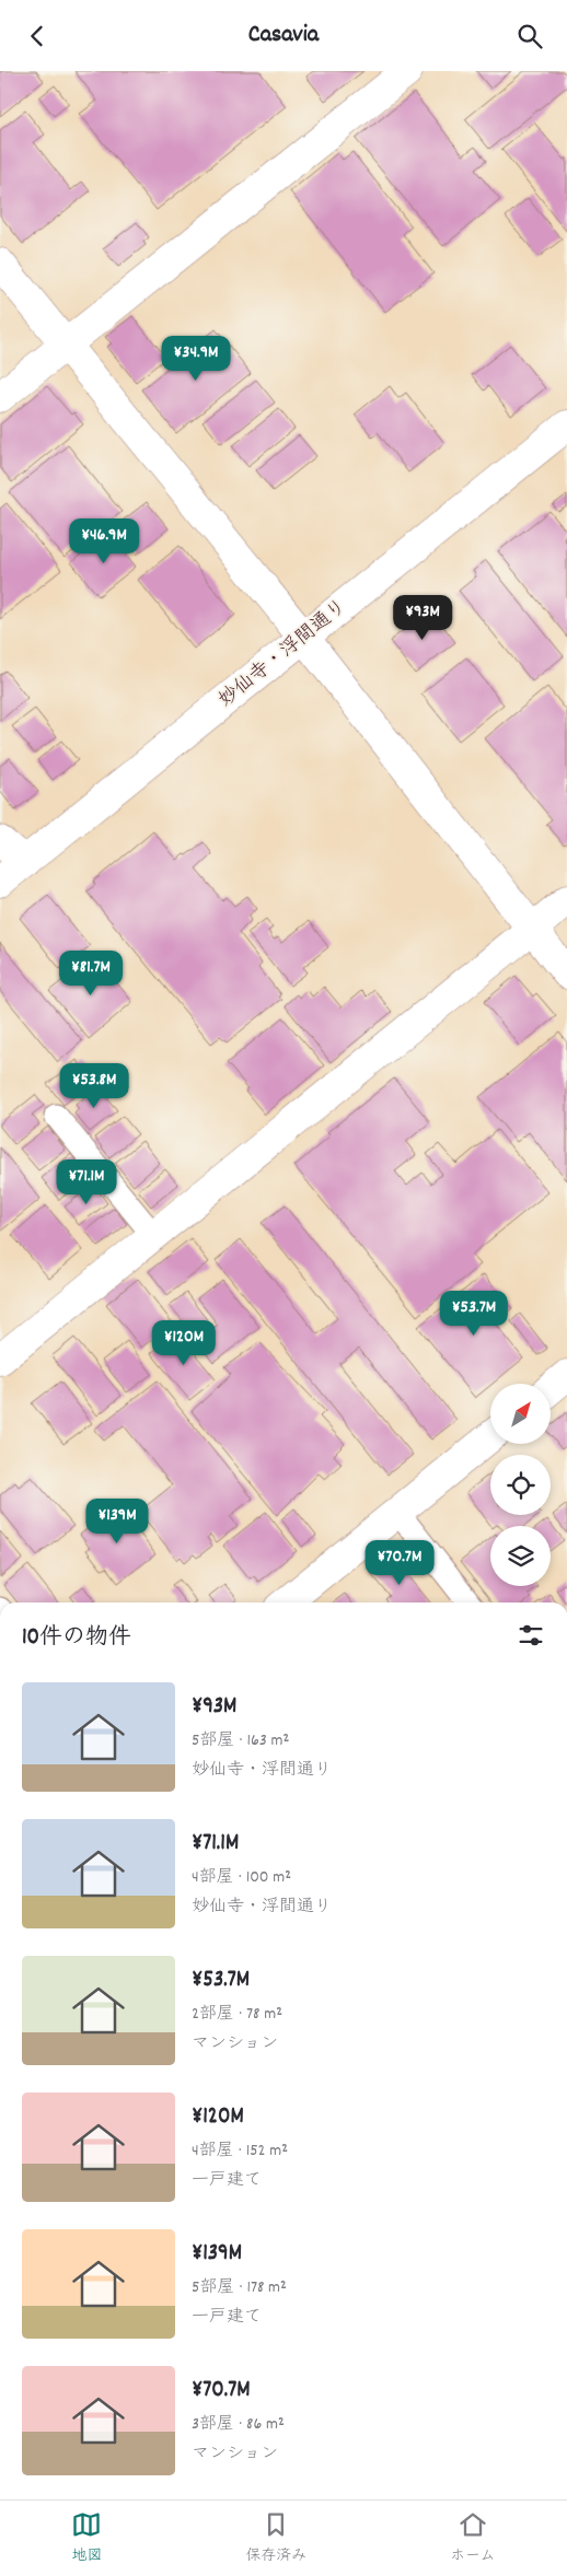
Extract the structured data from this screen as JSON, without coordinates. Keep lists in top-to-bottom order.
{
  "streets": {
    "street": ["妙仙寺・浮間通り"]
  },
  "north": "top right",
  "page": {
    "header": "Casavia",
    "price": [
      "¥34.9M",
      "¥46.9M",
      "¥93M",
      "¥81.7M",
      "¥53.8M",
      "¥71.1M",
      "¥53.7M",
      "¥120M",
      "¥139M",
      "¥70.7M"
    ],
    "heading": "10件の物件",
    "list": [
      {
        "name": "¥93M",
        "note": "5部屋 · 163 m² · 妙仙寺・浮間通り"
      },
      {
        "name": "¥71.1M",
        "note": "4部屋 · 100 m² · 妙仙寺・浮間通り"
      },
      {
        "name": "¥53.7M",
        "note": "2部屋 · 78 m² · マンション"
      },
      {
        "name": "¥120M",
        "note": "4部屋 · 152 m² · 一戸建て"
      },
      {
        "name": "¥139M",
        "note": "5部屋 · 178 m² · 一戸建て"
      },
      {
        "name": "¥70.7M",
        "note": "3部屋 · 86 m² · マンション"
      }
    ],
    "tabs": ["地図", "保存済み", "ホーム"]
  }
}
